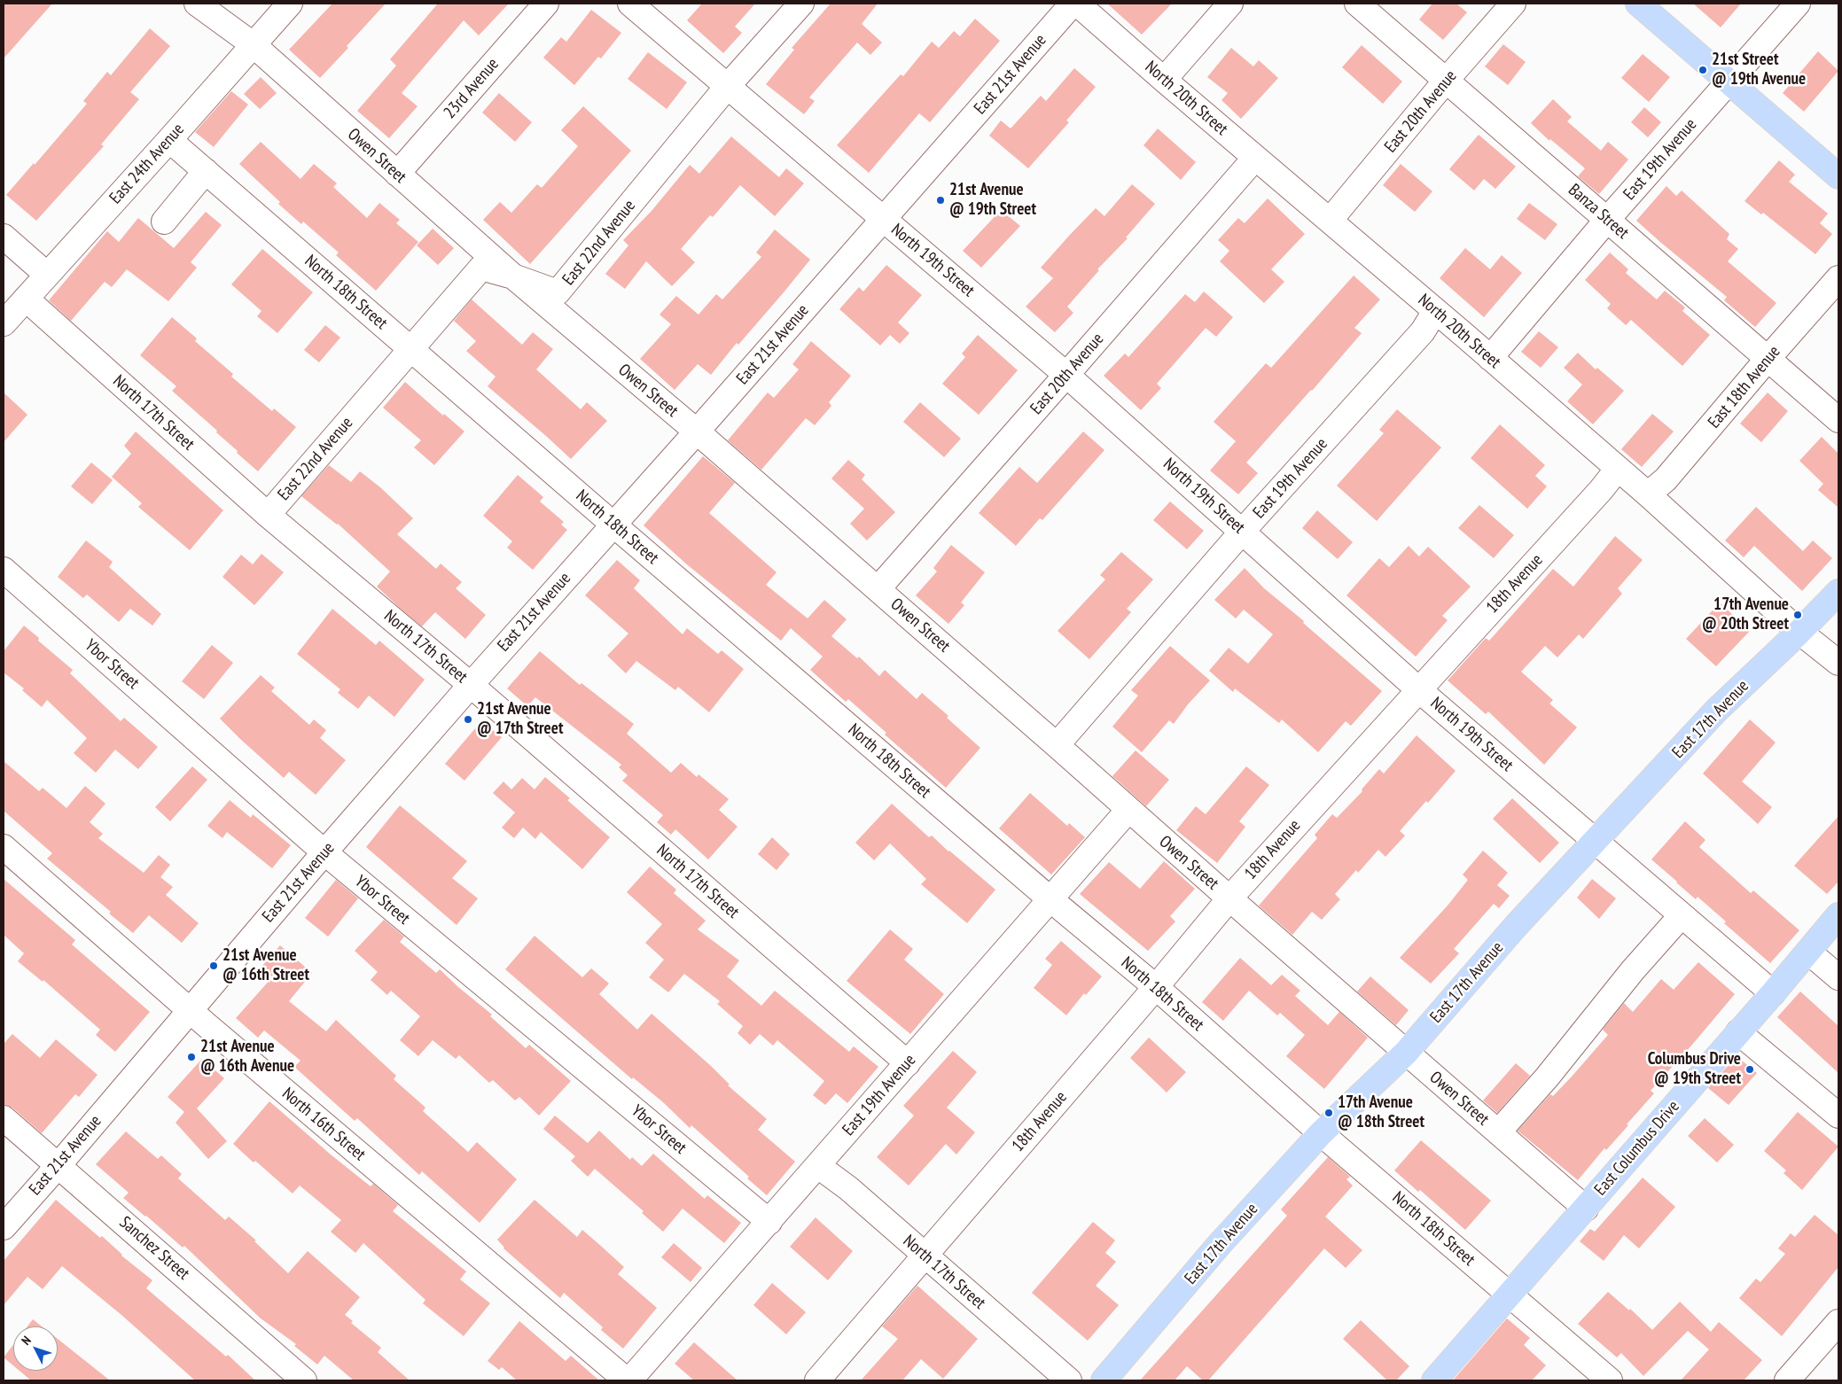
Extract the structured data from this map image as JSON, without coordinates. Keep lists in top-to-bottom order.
{
  "streets": {
    "main road": ["East 17th Avenue", "East Columbus Drive"],
    "street": [
      "East 21st Avenue",
      "23rd Avenue",
      "North 20th Street",
      "East 20th Avenue",
      "Owen Street",
      "East 19th Avenue",
      "East 24th Avenue",
      "Banza Street",
      "East 22nd Avenue",
      "North 19th Street",
      "North 18th Street",
      "East 18th Avenue",
      "North 17th Street",
      "18th Avenue",
      "Ybor Street",
      "North 16th Street",
      "Sanchez Street"
    ]
  },
  "crossings": [
    ["East 21st Avenue", "Owen Street"],
    ["East 21st Avenue", "North 19th Street"],
    ["East 21st Avenue", "North 18th Street"],
    ["East 21st Avenue", "North 17th Street"],
    ["East 21st Avenue", "Ybor Street"],
    ["East 21st Avenue", "North 16th Street"],
    ["East 21st Avenue", "Sanchez Street"],
    ["23rd Avenue", "Owen Street"],
    ["North 20th Street", "East 20th Avenue"],
    ["North 20th Street", "East 19th Avenue"],
    ["North 20th Street", "East 18th Avenue"],
    ["North 20th Street", "18th Avenue"],
    ["North 20th Street", "East 17th Avenue"],
    ["East 20th Avenue", "Owen Street"],
    ["East 20th Avenue", "Banza Street"],
    ["East 20th Avenue", "North 19th Street"],
    ["Owen Street", "East 19th Avenue"],
    ["Owen Street", "East 24th Avenue"],
    ["Owen Street", "East 22nd Avenue"],
    ["Owen Street", "18th Avenue"],
    ["Owen Street", "East 17th Avenue"],
    ["Owen Street", "East Columbus Drive"],
    ["East 19th Avenue", "Banza Street"],
    ["East 19th Avenue", "North 19th Street"],
    ["East 19th Avenue", "North 18th Street"],
    ["East 19th Avenue", "North 17th Street"],
    ["East 19th Avenue", "Ybor Street"],
    ["East 19th Avenue", "North 16th Street"],
    ["East 24th Avenue", "North 18th Street"],
    ["East 24th Avenue", "North 17th Street"],
    ["Banza Street", "East 18th Avenue"],
    ["East 22nd Avenue", "North 19th Street"],
    ["East 22nd Avenue", "North 18th Street"],
    ["East 22nd Avenue", "North 17th Street"],
    ["North 19th Street", "18th Avenue"],
    ["North 19th Street", "East 17th Avenue"],
    ["North 19th Street", "East Columbus Drive"],
    ["North 18th Street", "18th Avenue"],
    ["North 18th Street", "East 17th Avenue"],
    ["North 18th Street", "East Columbus Drive"],
    ["North 17th Street", "18th Avenue"]
  ],
  "places": [
    "21st Street @ 19th Avenue",
    "21st Avenue @ 19th Street",
    "17th Avenue @ 20th Street",
    "21st Avenue @ 17th Street",
    "21st Avenue @ 16th Street",
    "21st Avenue @ 16th Avenue",
    "Columbus Drive @ 19th Street",
    "17th Avenue @ 18th Street"
  ],
  "north": "top left"
}
